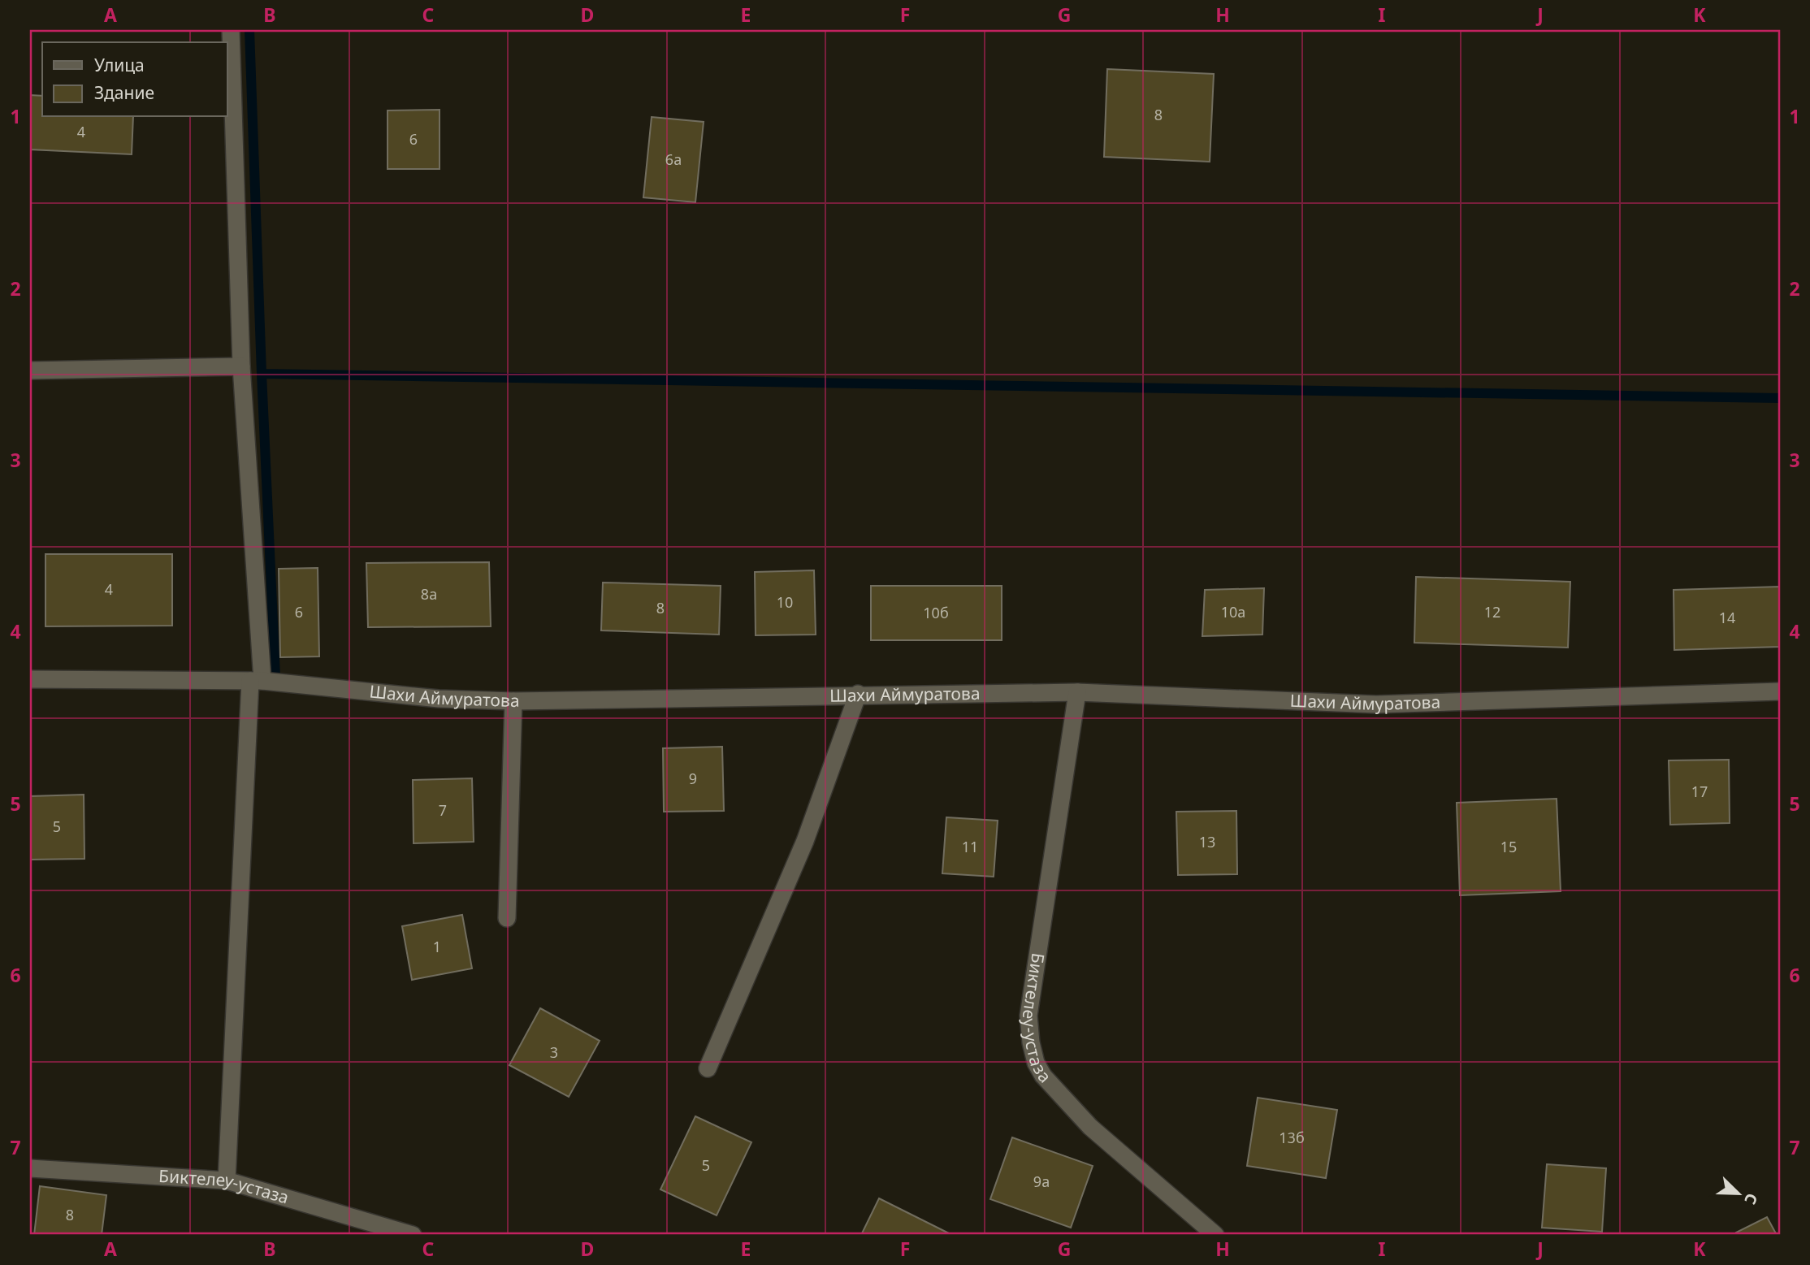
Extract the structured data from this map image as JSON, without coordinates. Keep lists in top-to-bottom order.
{
  "streets": {
    "street": ["Шахи Аймуратова", "Биктелеу-устаза"]
  },
  "crossings": [
    ["Шахи Аймуратова", "Биктелеу-устаза"]
  ],
  "house_numbers": [
    "8",
    "4",
    "6",
    "6а",
    "4",
    "8а",
    "10",
    "8",
    "6",
    "10а",
    "12",
    "10б",
    "14",
    "9",
    "17",
    "7",
    "5",
    "13",
    "11",
    "15",
    "1",
    "3",
    "13б",
    "5",
    "9а",
    "8"
  ],
  "legend": ["Улица", "Здание"],
  "north": "bottom right",
  "grid": {
    "columns": [
      "A",
      "B",
      "C",
      "D",
      "E",
      "F",
      "G",
      "H",
      "I",
      "J",
      "K"
    ],
    "rows": [
      "1",
      "2",
      "3",
      "4",
      "5",
      "6",
      "7"
    ]
  }
}
